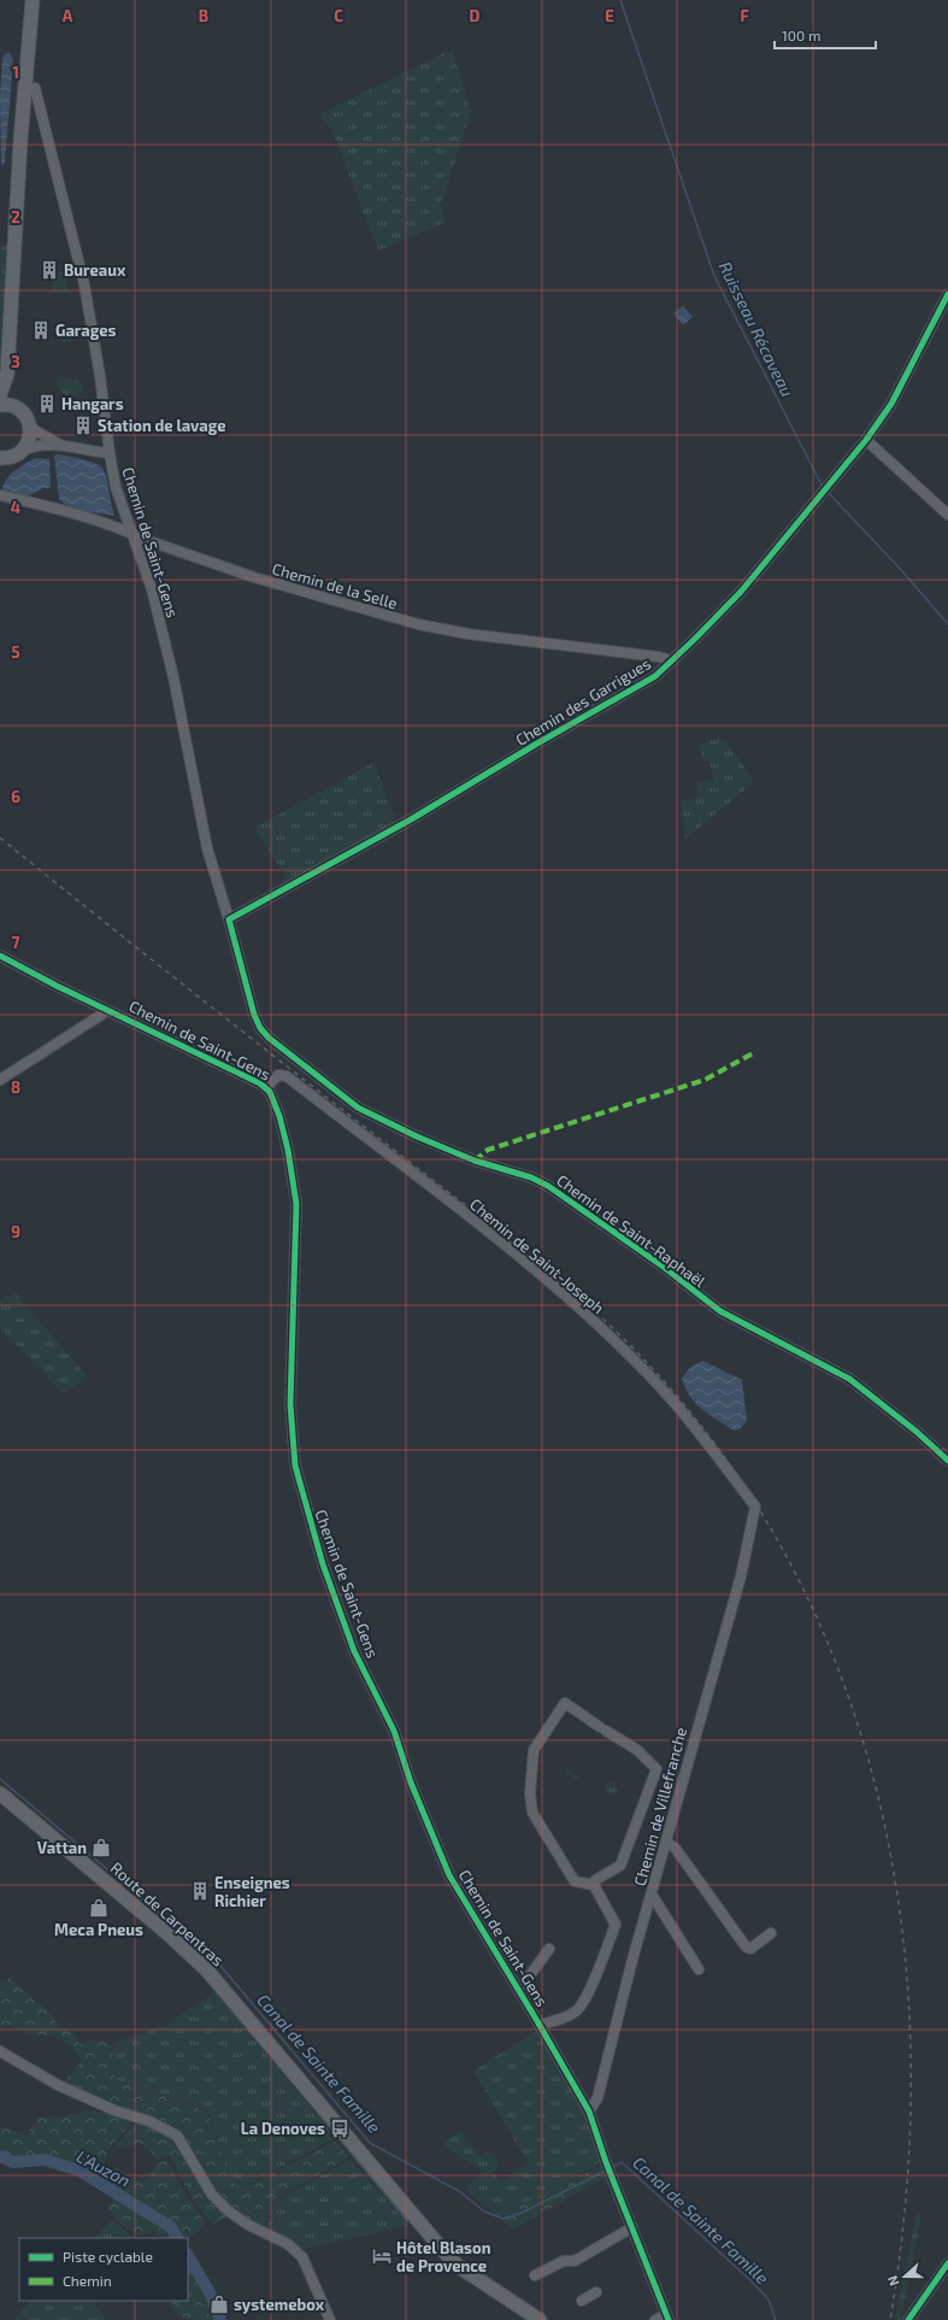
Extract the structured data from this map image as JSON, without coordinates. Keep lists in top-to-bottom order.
{
  "streets": {
    "main road": ["Route de Carpentras"],
    "street": [
      "Chemin de Saint-Gens",
      "Chemin de la Selle",
      "Chemin des Garrigues",
      "Chemin de Saint-Raphaël",
      "Chemin de Saint-Joseph",
      "Chemin de Villefranche"
    ]
  },
  "crossings": [
    ["Chemin de Saint-Gens", "Chemin de la Selle"],
    ["Chemin de Saint-Gens", "Chemin des Garrigues"],
    ["Chemin de Saint-Gens", "Chemin de Saint-Raphaël"],
    ["Chemin de Saint-Gens", "Chemin de Saint-Joseph"],
    ["Chemin de Saint-Gens", "Chemin de Villefranche"],
    ["Chemin de la Selle", "Chemin des Garrigues"],
    ["Chemin des Garrigues", "Chemin de Saint-Raphaël"],
    ["Chemin de Saint-Joseph", "Chemin de Villefranche"]
  ],
  "water": ["Ruisseau Récaveau", "Canal de Sainte Famille", "L'Auzon"],
  "places": {
    "building": [
      "Bureaux",
      "Garages",
      "Hangars",
      "Station de lavage",
      "Enseignes Richier"
    ],
    "shop": ["Vattan", "Meca Pneus", "systemebox"],
    "bus stop": ["La Denoves"],
    "hotel": ["Hôtel Blason de Provence"]
  },
  "legend": ["Piste cyclable", "Chemin"],
  "scale_bar": "100 m",
  "north": "left",
  "grid": {
    "columns": [
      "A",
      "B",
      "C",
      "D",
      "E",
      "F"
    ],
    "rows": [
      "1",
      "2",
      "3",
      "4",
      "5",
      "6",
      "7",
      "8",
      "9"
    ]
  }
}
